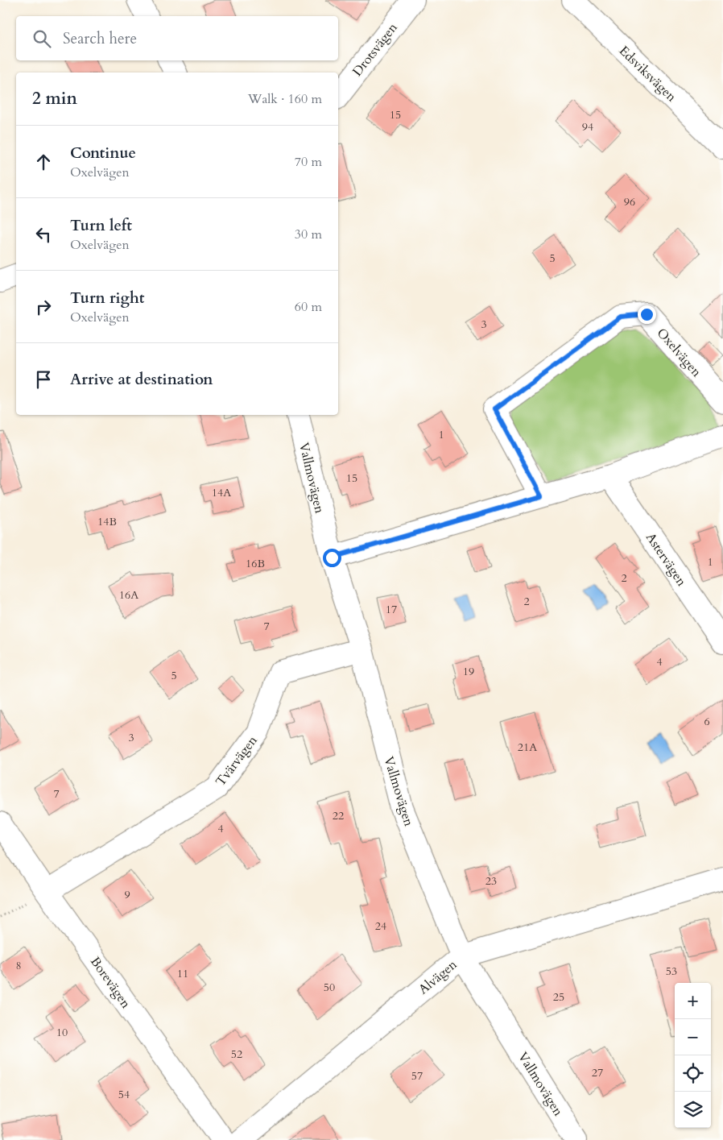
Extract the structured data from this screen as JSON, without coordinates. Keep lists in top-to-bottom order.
{
  "streets": {
    "street": [
      "Drotsvägen",
      "Edsviksvägen",
      "Oxelvägen",
      "Vallmovägen",
      "Astervägen",
      "Tvärvägen",
      "Alvägen",
      "Borevägen"
    ]
  },
  "crossings": [
    ["Vallmovägen", "Tvärvägen"],
    ["Vallmovägen", "Alvägen"],
    ["Tvärvägen", "Borevägen"]
  ],
  "house_numbers": [
    "15",
    "94",
    "96",
    "5",
    "3",
    "1",
    "15",
    "14A",
    "14B",
    "1",
    "16B",
    "2",
    "16A",
    "2",
    "17",
    "7",
    "4",
    "19",
    "5",
    "6",
    "3",
    "21A",
    "7",
    "22",
    "4",
    "23",
    "9",
    "24",
    "8",
    "53",
    "11",
    "50",
    "25",
    "10",
    "52",
    "27",
    "57",
    "54"
  ],
  "page": {
    "search": "Search here",
    "heading": ["2 min", "Walk · 160 m"],
    "list": [
      ["Continue", "Oxelvägen", "70 m"],
      ["Turn left", "Oxelvägen", "30 m"],
      ["Turn right", "Oxelvägen", "60 m"],
      "Arrive at destination"
    ],
    "map_buttons": ["+", "−"]
  }
}
